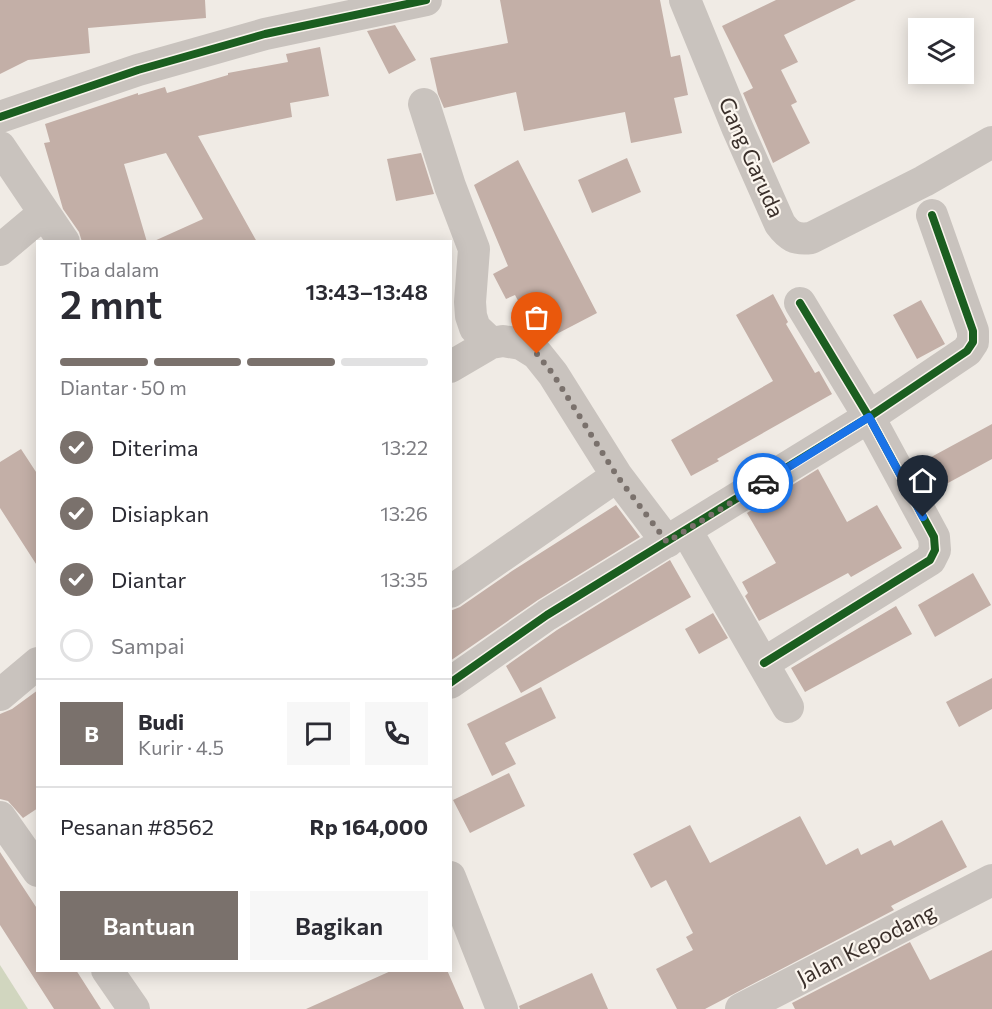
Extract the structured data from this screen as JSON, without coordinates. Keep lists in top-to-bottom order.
{
  "streets": {
    "street": ["Gang Garuda", "Jalan Kepodang"]
  },
  "page": {
    "heading": ["2 mnt", "Tiba dalam", "13:43–13:48"],
    "panel": [
      "Budi",
      "Kurir · 4.5",
      "Pesanan #8562",
      "Rp 164,000"
    ],
    "bar": "Diantar · 50 m",
    "list": [
      ["Diterima", "13:22"],
      ["Disiapkan", "13:26"],
      ["Diantar", "13:35"],
      "Sampai"
    ],
    "round": "B",
    "buttons": ["Bantuan", "Bagikan"]
  }
}
